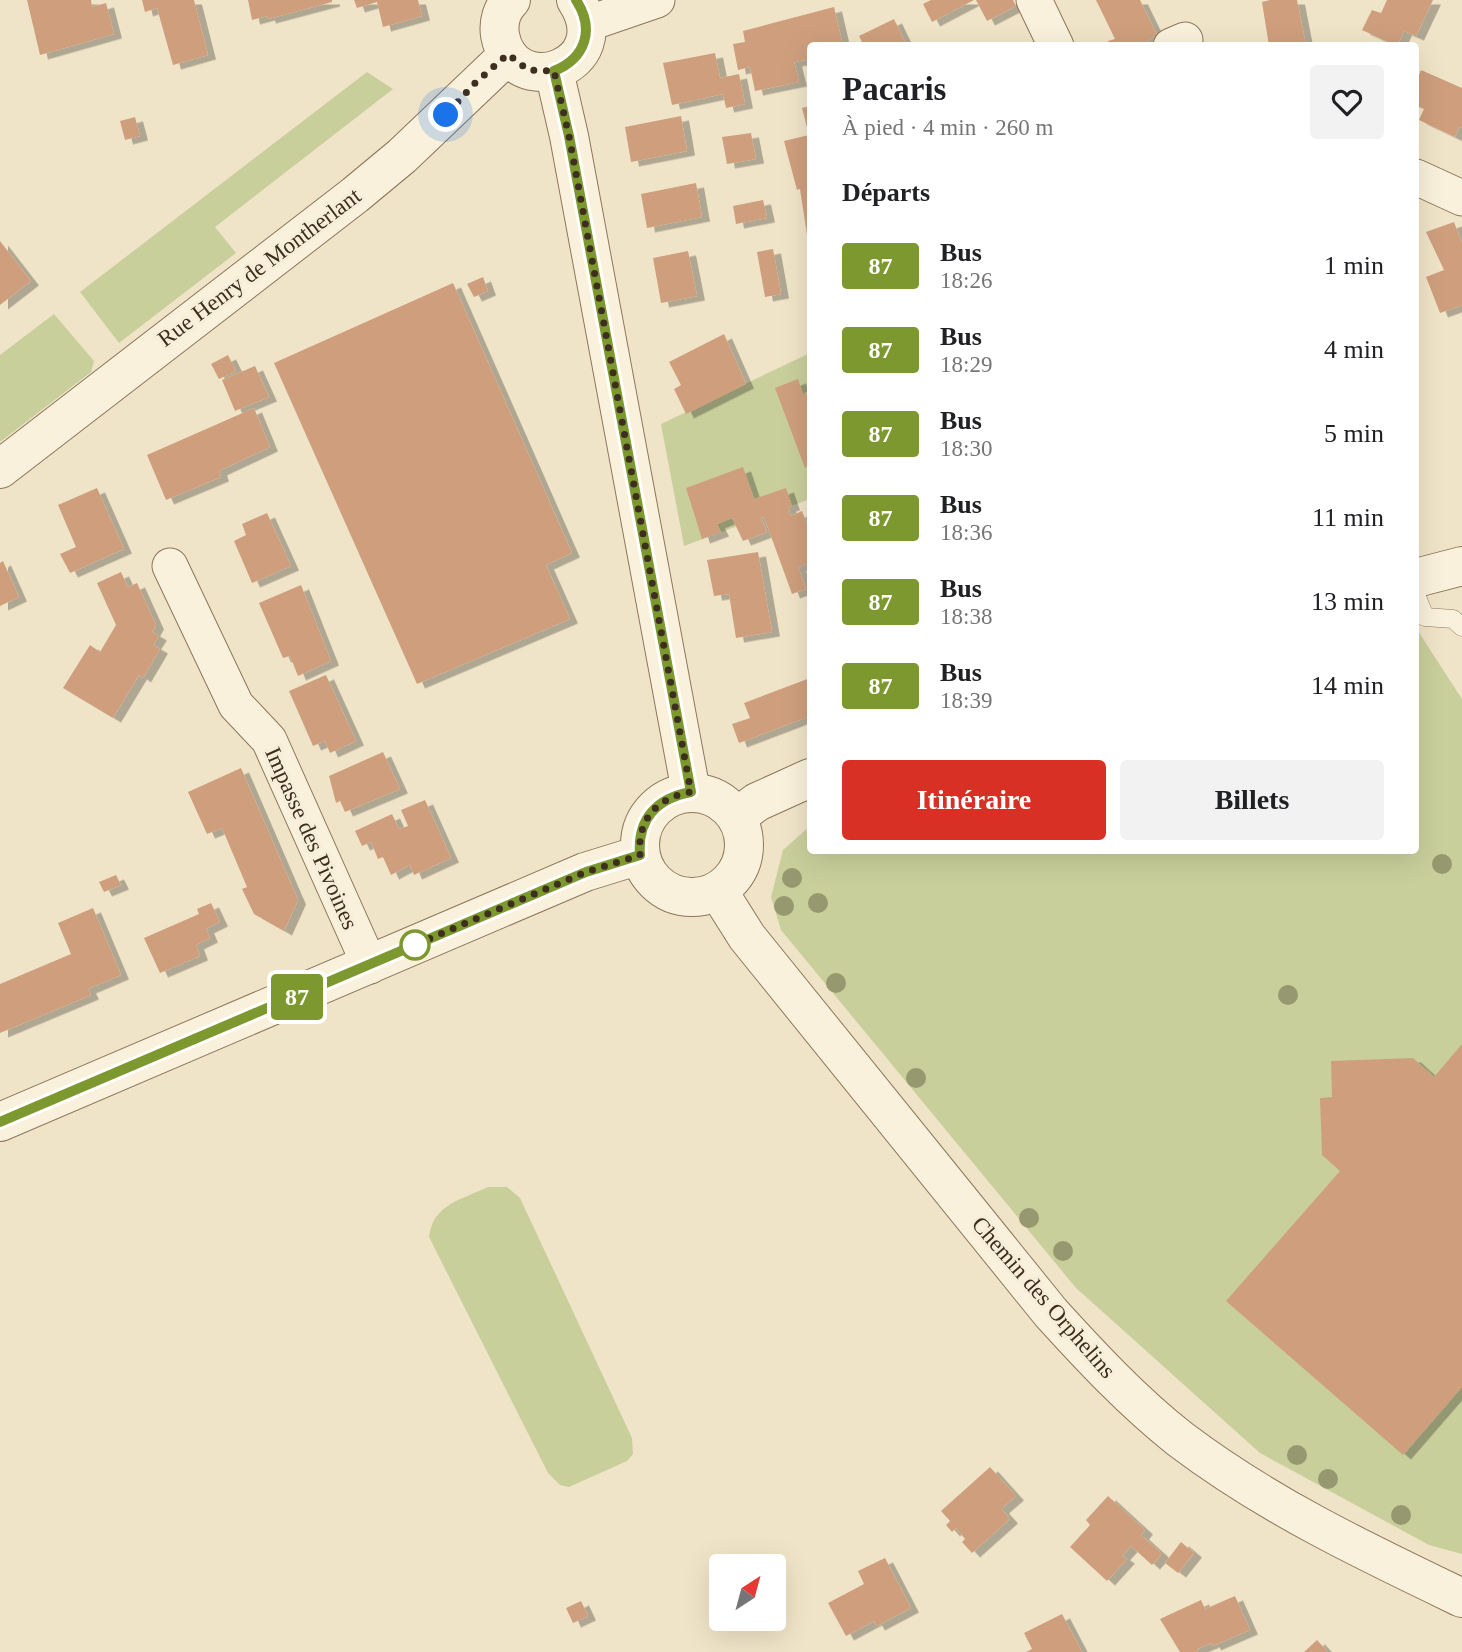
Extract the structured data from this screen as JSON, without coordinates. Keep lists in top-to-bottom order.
{
  "streets": {
    "street": ["Rue Henry de Montherlant", "Impasse des Pivoines", "Chemin des Orphelins"]
  },
  "lines": ["bus line 87"],
  "north": "top right",
  "page": {
    "on_map": "87",
    "heading": [
      ["Pacaris", "À pied · 4 min · 260 m"],
      "Départs"
    ],
    "list": [
      {
        "mark": "87",
        "name": "Bus",
        "note": "18:26",
        "value": "1 min"
      },
      {
        "mark": "87",
        "name": "Bus",
        "note": "18:29",
        "value": "4 min"
      },
      {
        "mark": "87",
        "name": "Bus",
        "note": "18:30",
        "value": "5 min"
      },
      {
        "mark": "87",
        "name": "Bus",
        "note": "18:36",
        "value": "11 min"
      },
      {
        "mark": "87",
        "name": "Bus",
        "note": "18:38",
        "value": "13 min"
      },
      {
        "mark": "87",
        "name": "Bus",
        "note": "18:39",
        "value": "14 min"
      }
    ],
    "buttons": ["Itinéraire", "Billets"]
  }
}
